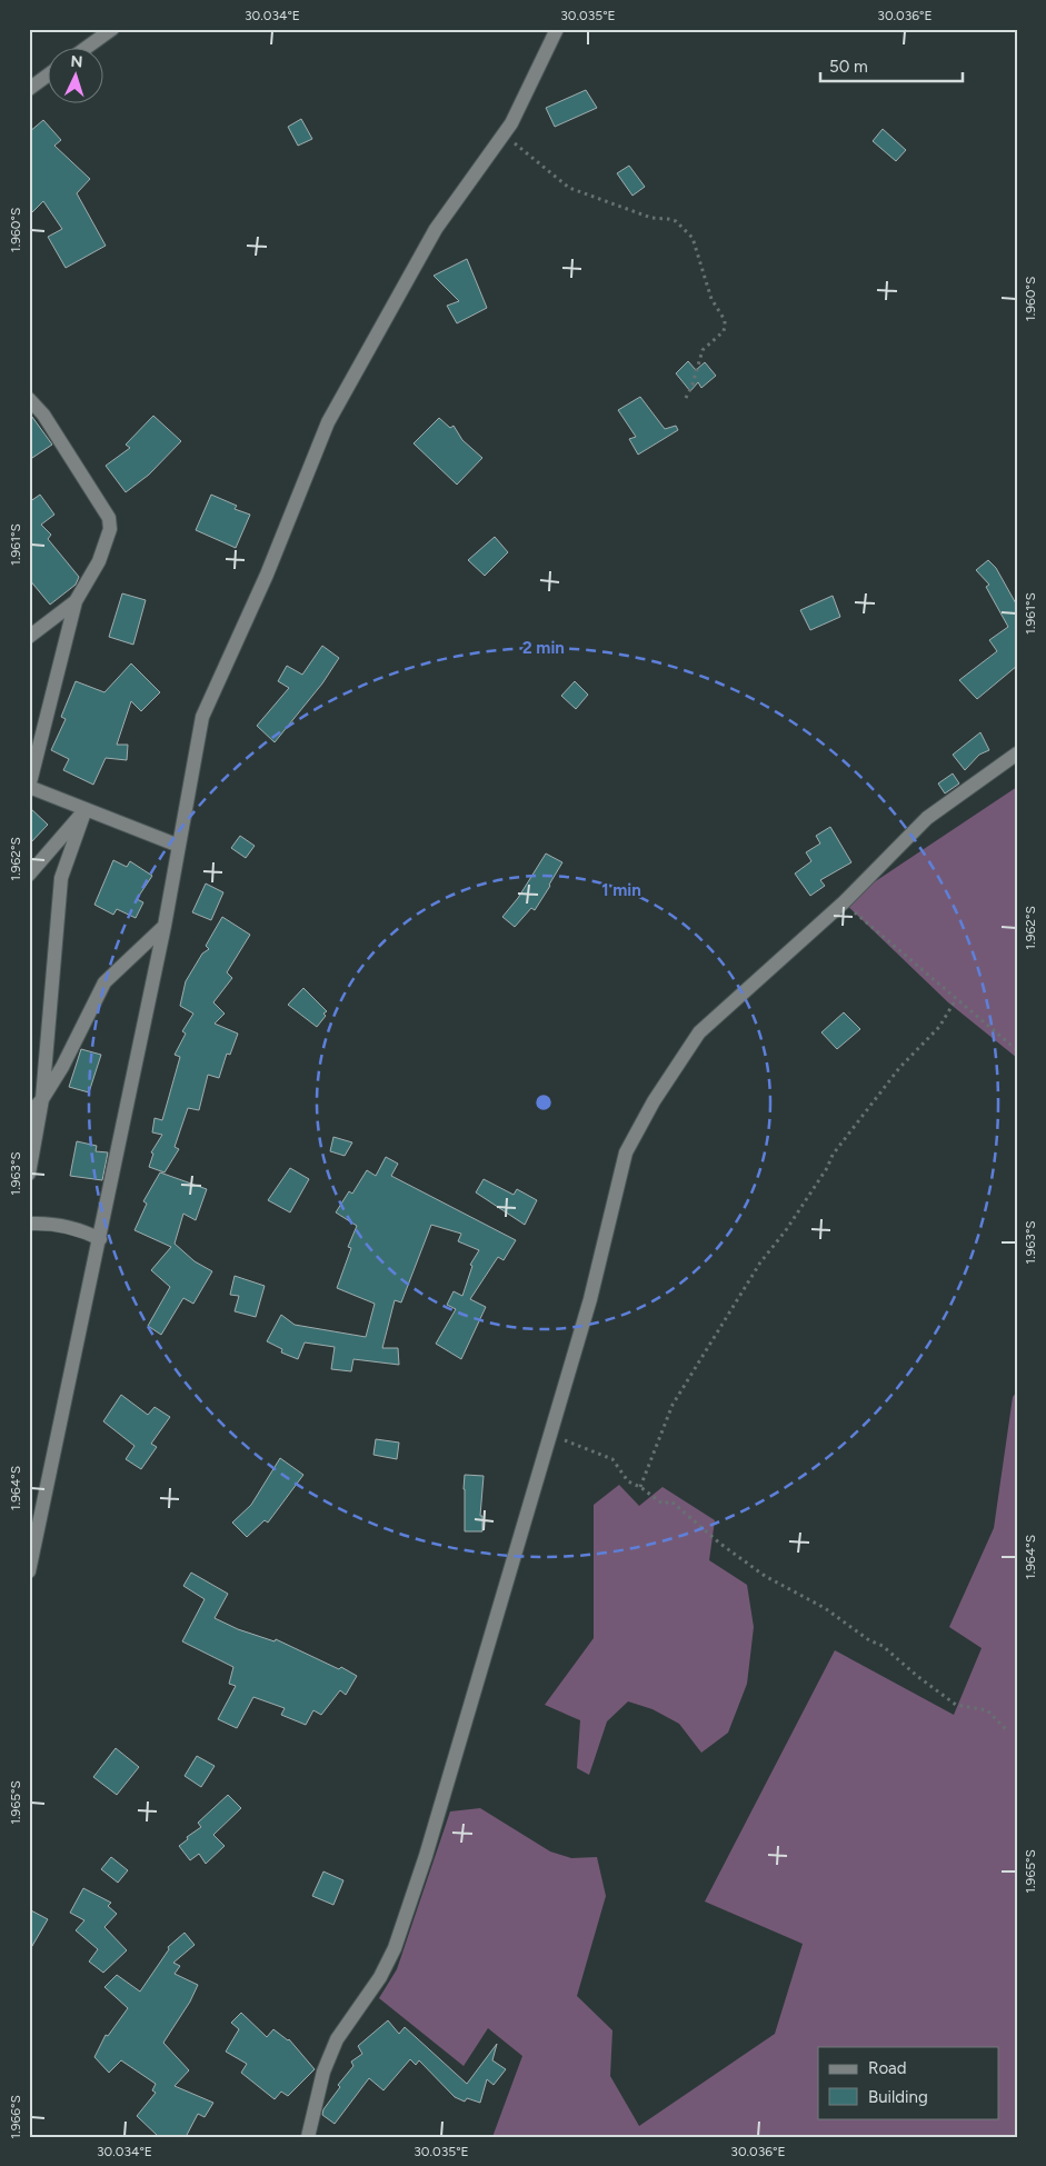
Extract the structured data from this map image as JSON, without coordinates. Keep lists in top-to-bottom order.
{
  "legend": ["Road", "Building"],
  "scale_bar": "50 m",
  "north": "top",
  "coordinates": [
    "30.034°E",
    "30.035°E",
    "30.036°E",
    "1.960°S",
    "1.961°S",
    "1.962°S",
    "1.963°S",
    "1.964°S",
    "1.965°S",
    "1.966°S"
  ],
  "rings": ["2 min", "1 min"]
}
